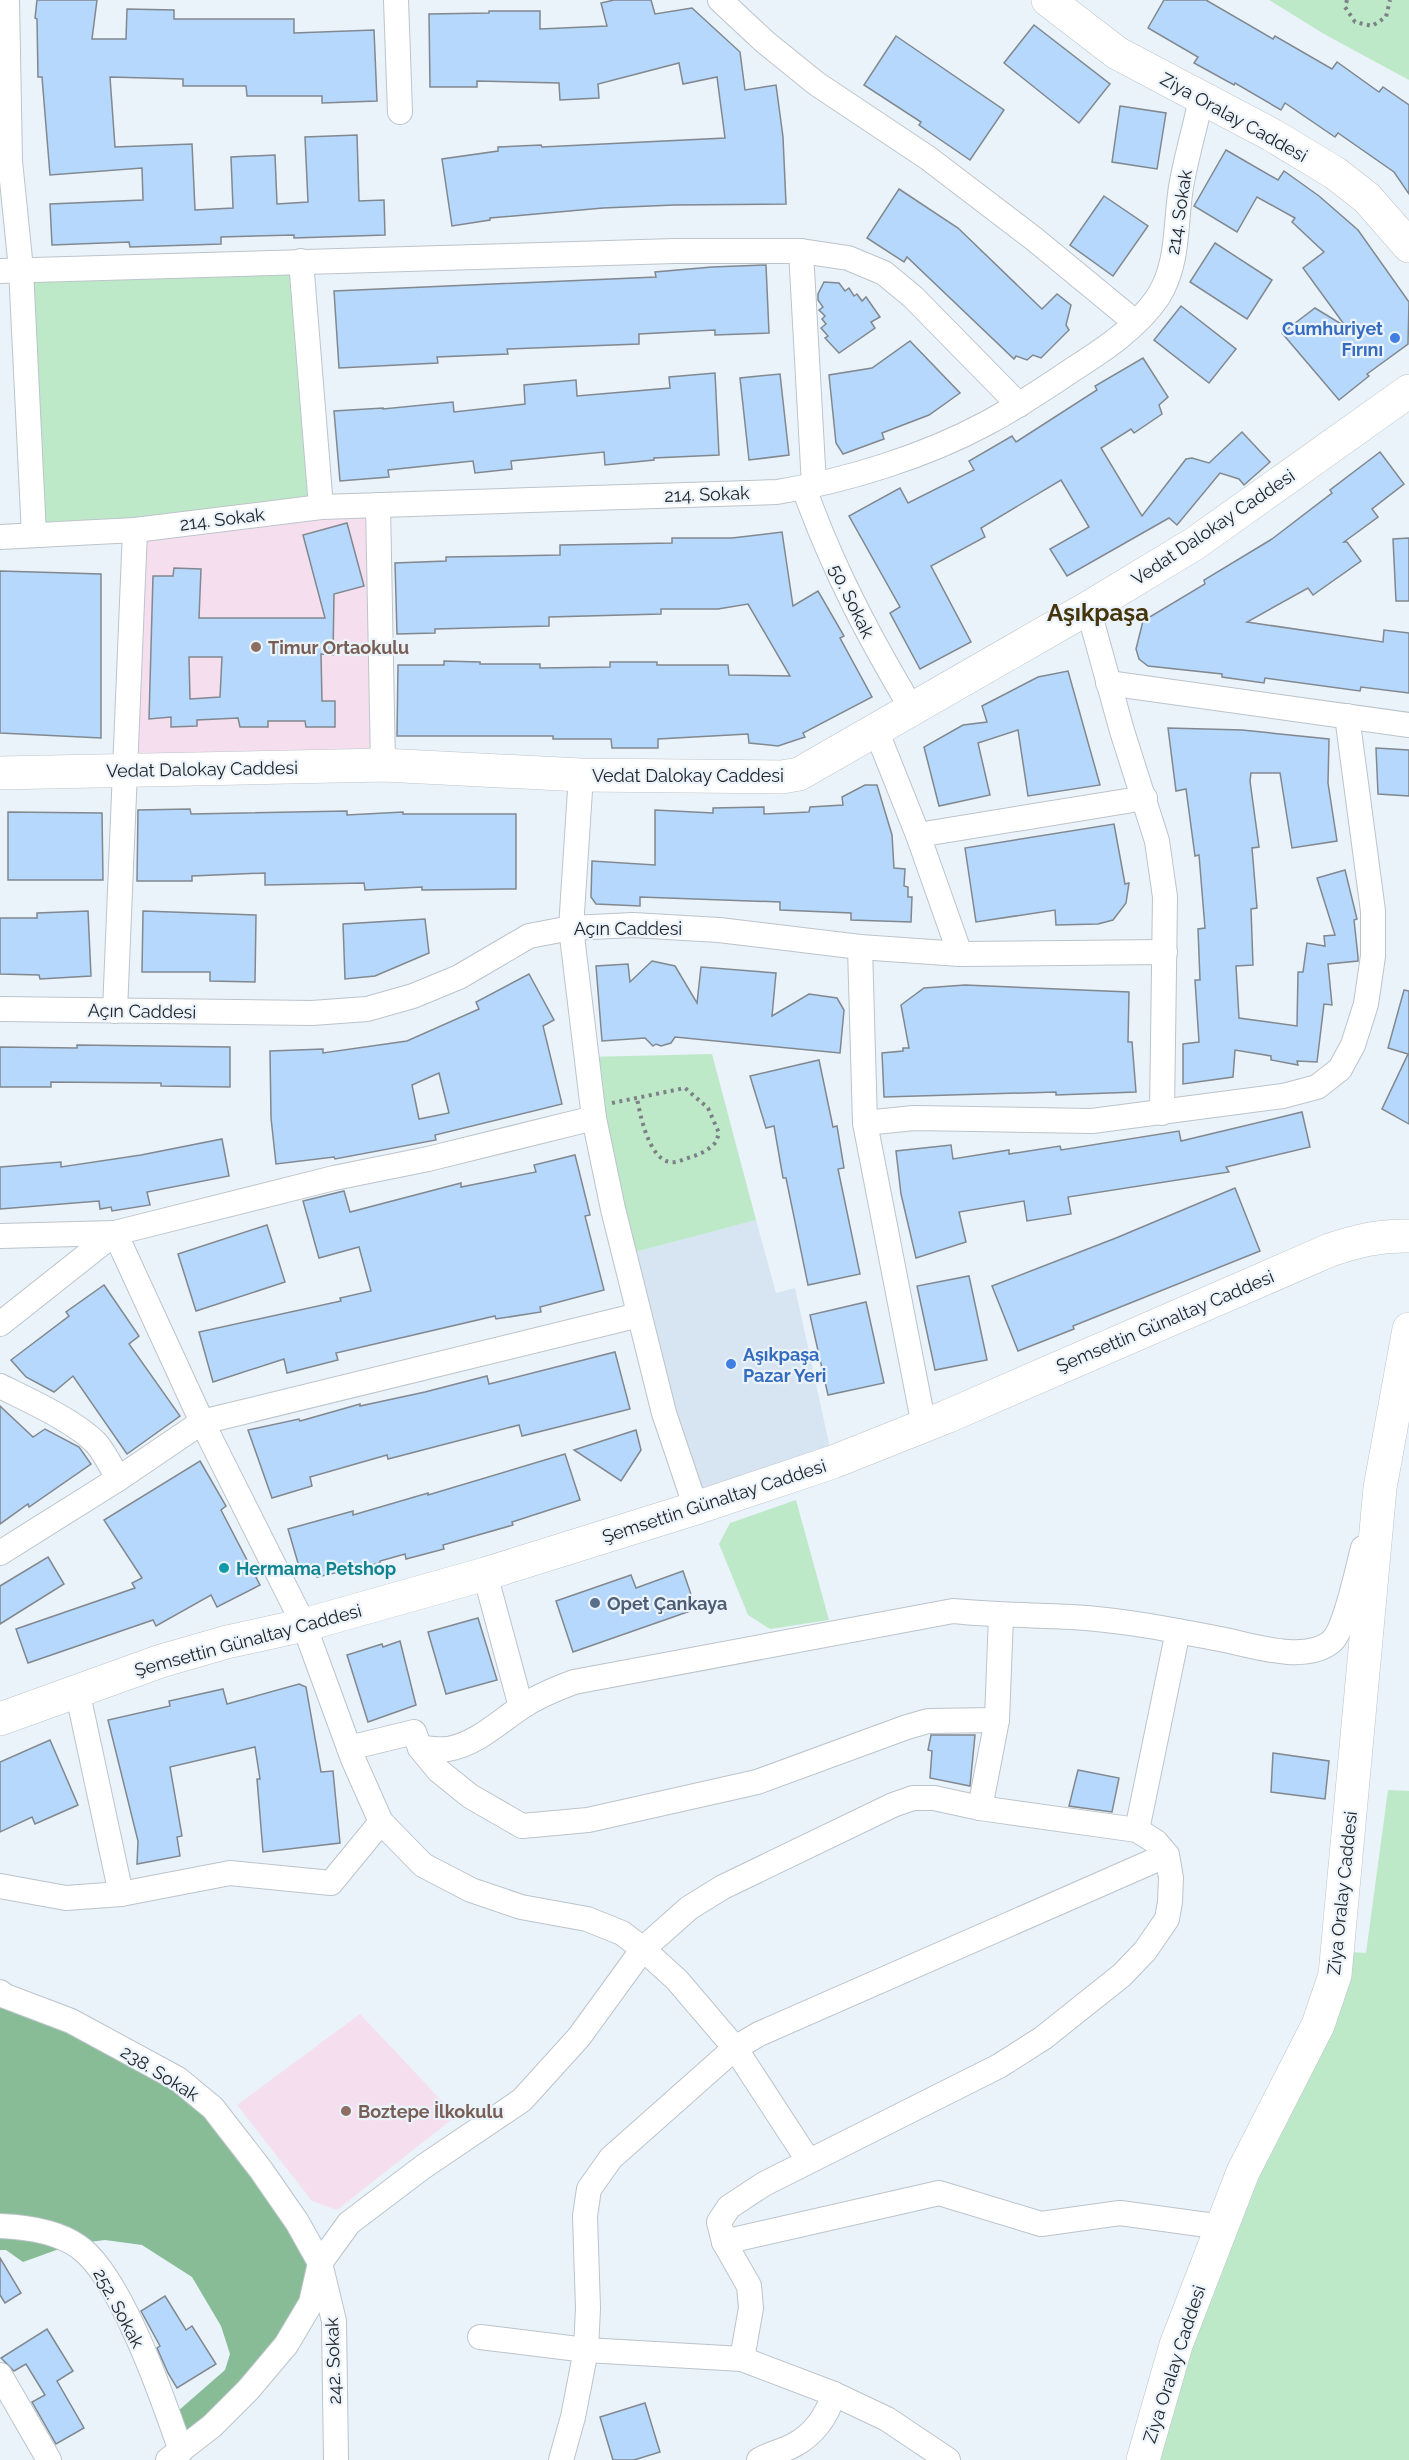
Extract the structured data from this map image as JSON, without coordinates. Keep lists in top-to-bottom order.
{
  "streets": {
    "street": [
      "Ziya Oralay Caddesi",
      "214. Sokak",
      "Vedat Dalokay Caddesi",
      "50. Sokak",
      "Açın Caddesi",
      "Şemsettin Günaltay Caddesi",
      "238. Sokak",
      "252. Sokak",
      "242. Sokak"
    ]
  },
  "crossings": [
    ["Ziya Oralay Caddesi", "214. Sokak"],
    ["214. Sokak", "50. Sokak"],
    ["Vedat Dalokay Caddesi", "50. Sokak"],
    ["238. Sokak", "242. Sokak"]
  ],
  "districts": ["Aşıkpaşa"],
  "places": [
    "Cumhuriyet Fırını",
    "Timur Ortaokulu",
    "Aşıkpaşa Pazar Yeri",
    "Hermama Petshop",
    "Opet Çankaya",
    "Boztepe İlkokulu"
  ]
}
